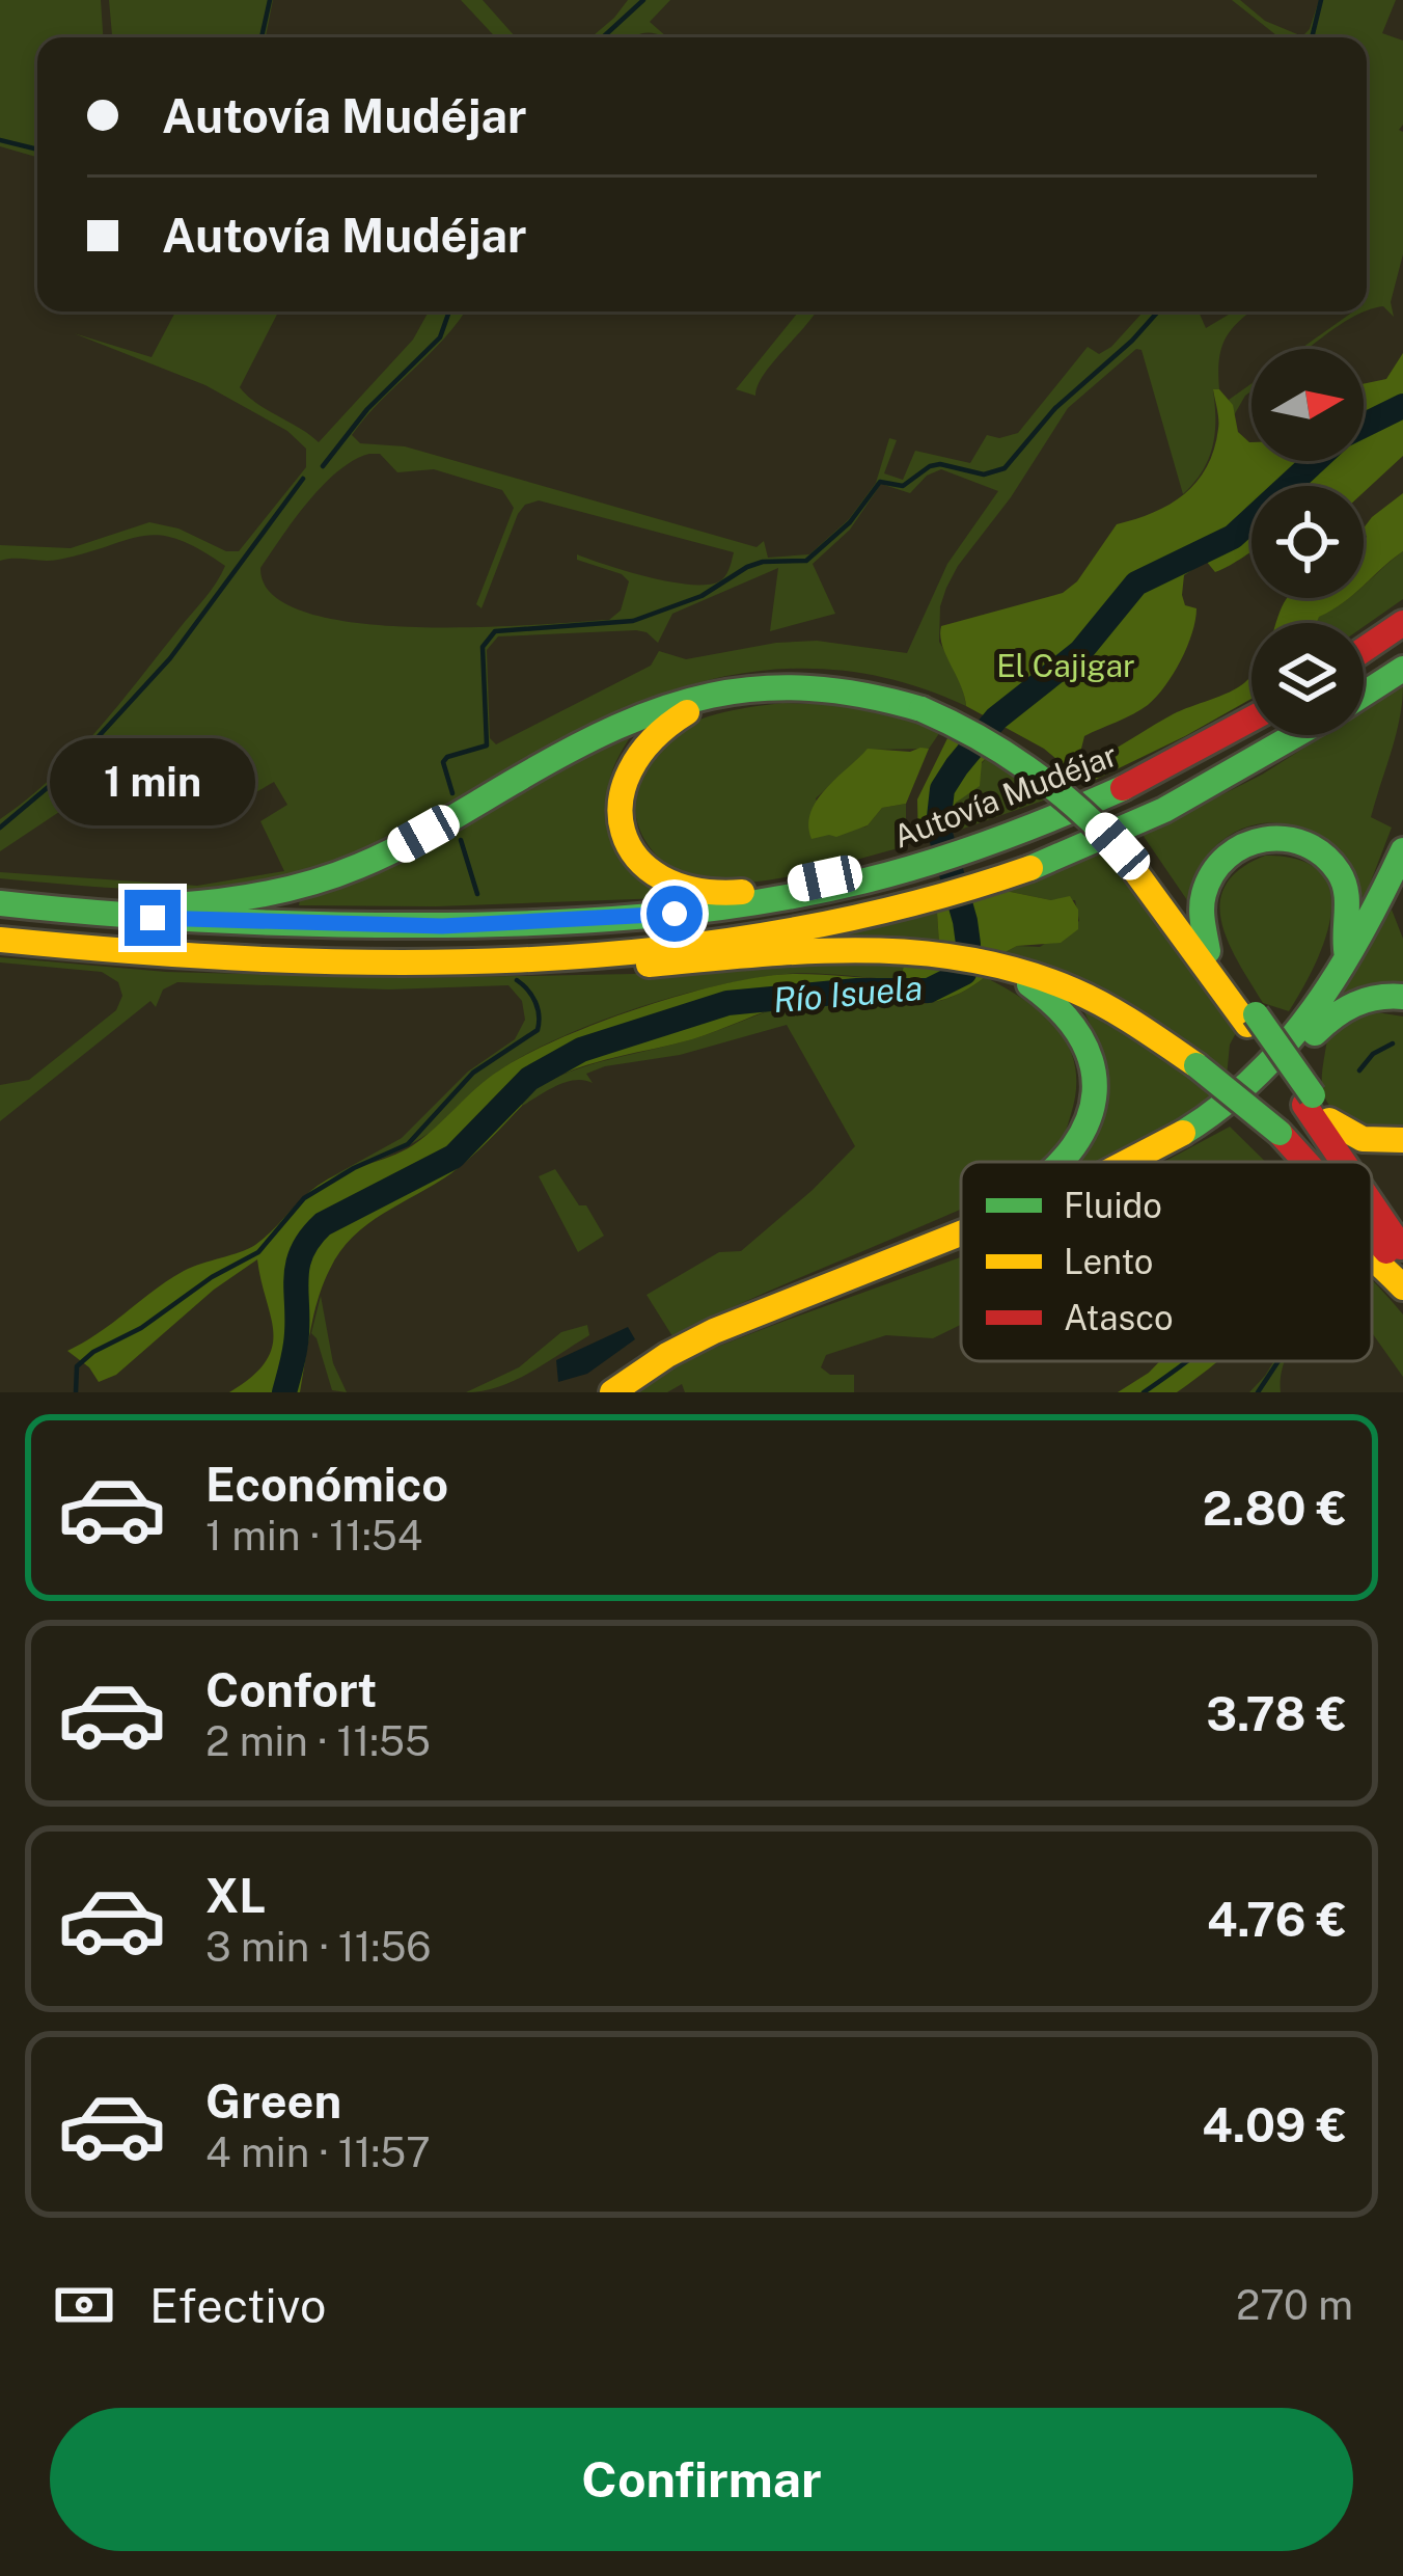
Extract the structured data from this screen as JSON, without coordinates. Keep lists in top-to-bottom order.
{
  "streets": {
    "highway": ["Autovía Mudéjar"]
  },
  "water": ["Río Isuela"],
  "parks": ["El Cajigar"],
  "legend": ["Fluido", "Lento", "Atasco"],
  "north": "right",
  "page": {
    "banner": ["Autovía Mudéjar", "Autovía Mudéjar"],
    "bubble": "1 min",
    "list": [
      {
        "name": "Económico",
        "note": "1 min · 11:54",
        "value": "2.80 €"
      },
      {
        "name": "Confort",
        "note": "2 min · 11:55",
        "value": "3.78 €"
      },
      {
        "name": "XL",
        "note": "3 min · 11:56",
        "value": "4.76 €"
      },
      {
        "name": "Green",
        "note": "4 min · 11:57",
        "value": "4.09 €"
      }
    ],
    "pay": ["Efectivo", "270 m"],
    "buttons": "Confirmar"
  }
}
